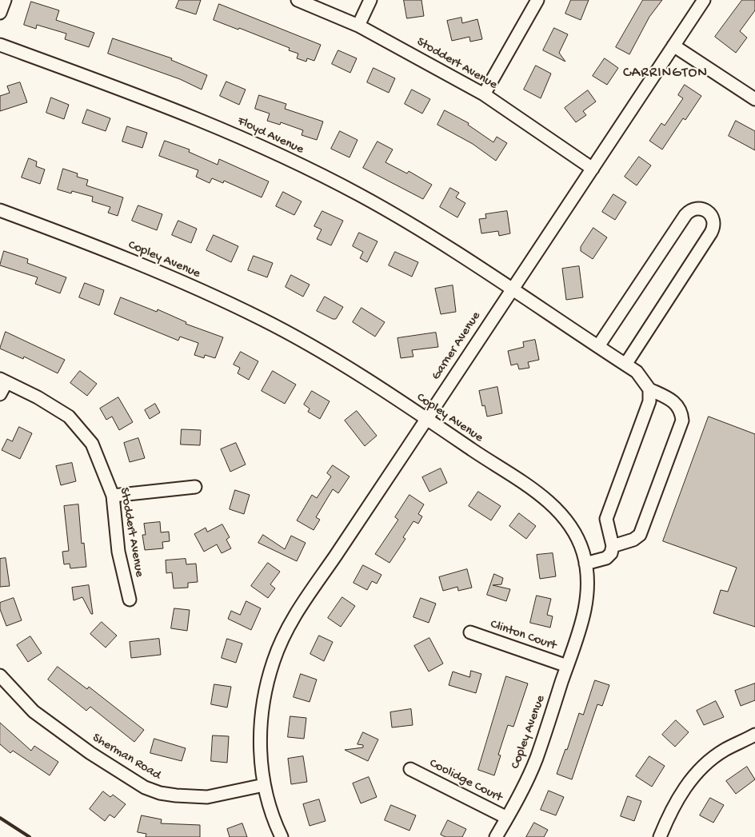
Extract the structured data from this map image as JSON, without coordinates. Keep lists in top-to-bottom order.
{
  "streets": {
    "street": [
      "Stoddert Avenue",
      "Floyd Avenue",
      "Copley Avenue",
      "Garner Avenue",
      "Clinton Court",
      "Sherman Road",
      "Coolidge Court"
    ]
  },
  "crossings": [
    ["Stoddert Avenue", "Garner Avenue"],
    ["Floyd Avenue", "Garner Avenue"],
    ["Copley Avenue", "Garner Avenue"],
    ["Copley Avenue", "Clinton Court"],
    ["Copley Avenue", "Coolidge Court"],
    ["Garner Avenue", "Sherman Road"]
  ],
  "districts": ["CARRINGTON"]
}
